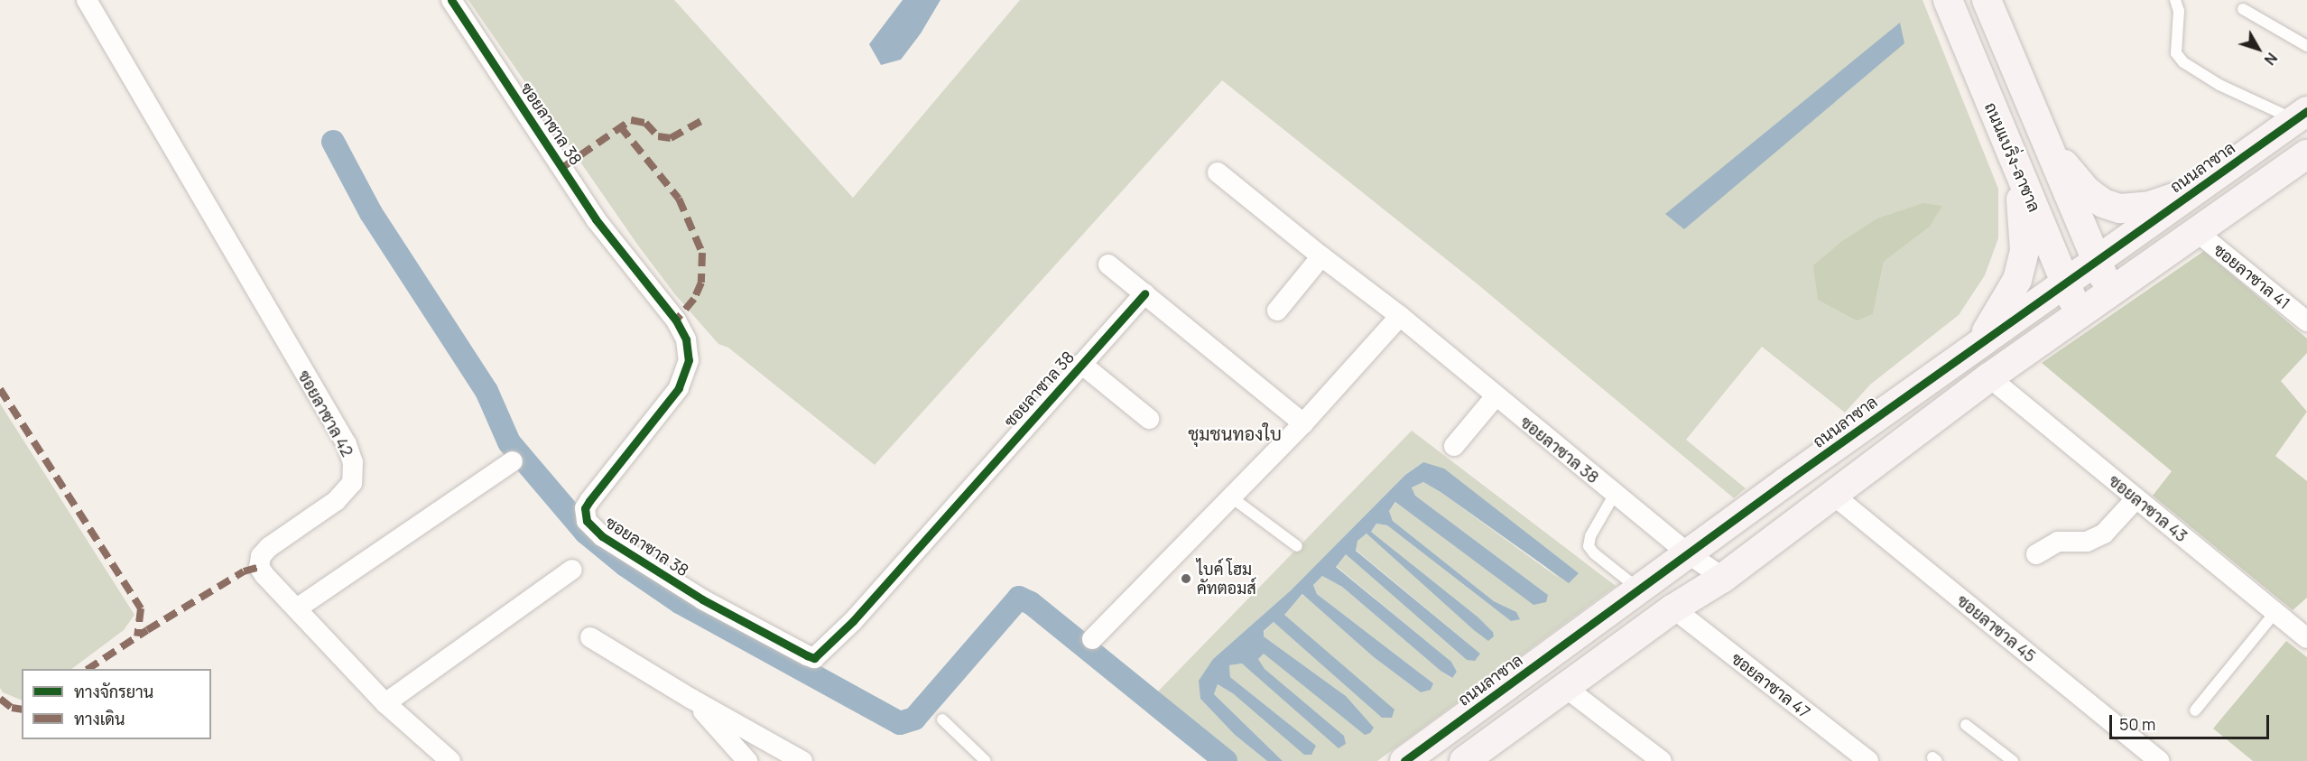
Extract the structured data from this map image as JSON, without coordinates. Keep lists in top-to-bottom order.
{
  "streets": {
    "street": [
      "ซอยลาซาล 38",
      "ถนนแบริ่ง-ลาซาล",
      "ถนนลาซาล",
      "ซอยลาซาล 41",
      "ซอยลาซาล 42",
      "ซอยลาซาล 43",
      "ซอยลาซาล 45",
      "ซอยลาซาล 47"
    ]
  },
  "crossings": [
    ["ซอยลาซาล 38", "ถนนลาซาล"],
    ["ถนนแบริ่ง-ลาซาล", "ถนนลาซาล"]
  ],
  "districts": ["ชุมชนทองใบ"],
  "places": ["ไบค์ โฮม คัทตอมส์"],
  "legend": ["ทางจักรยาน", "ทางเดิน"],
  "scale_bar": "50 m",
  "north": "bottom right"
}
